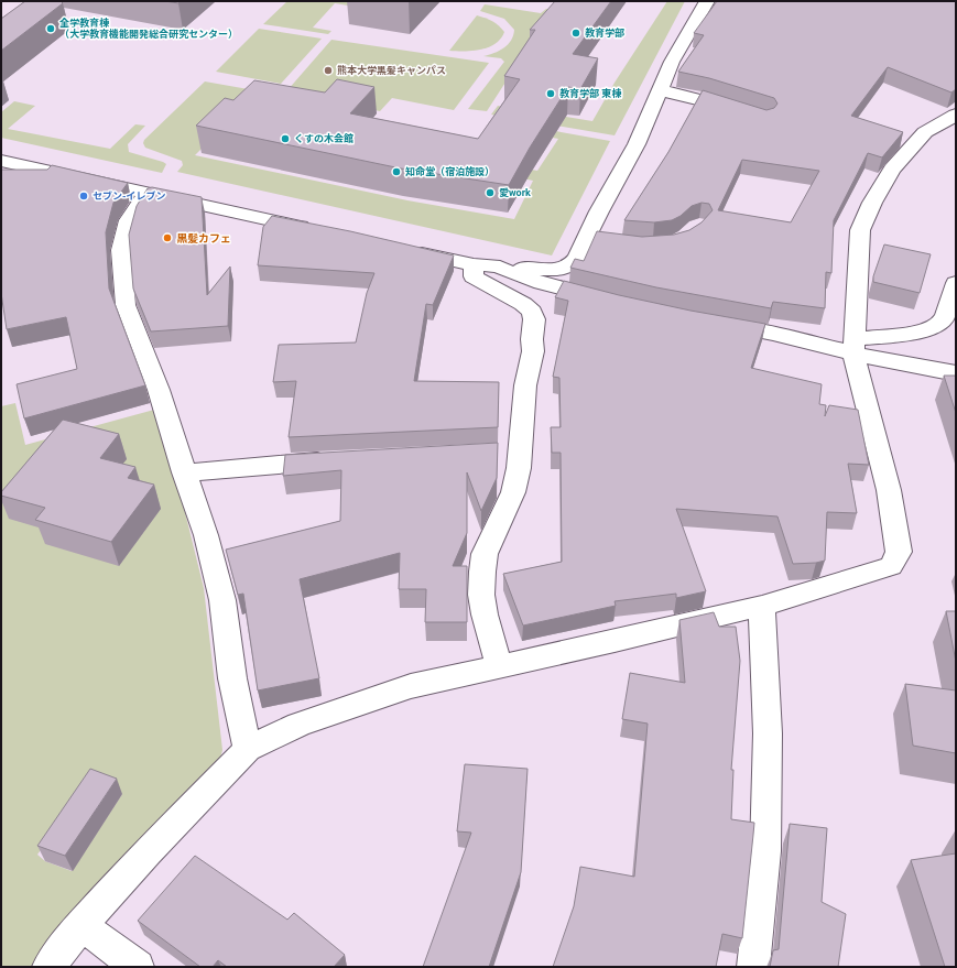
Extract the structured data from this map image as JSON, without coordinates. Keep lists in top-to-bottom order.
{
  "places": [
    "全学教育棟 （大学教育機能開発総合研究センター）",
    "教育学部",
    "熊本大学黒髪キャンパス",
    "教育学部 東棟",
    "くすの木会館",
    "知命堂（宿泊施設）",
    "愛work",
    "セブン-イレブン",
    "黒髪カフェ"
  ]
}
